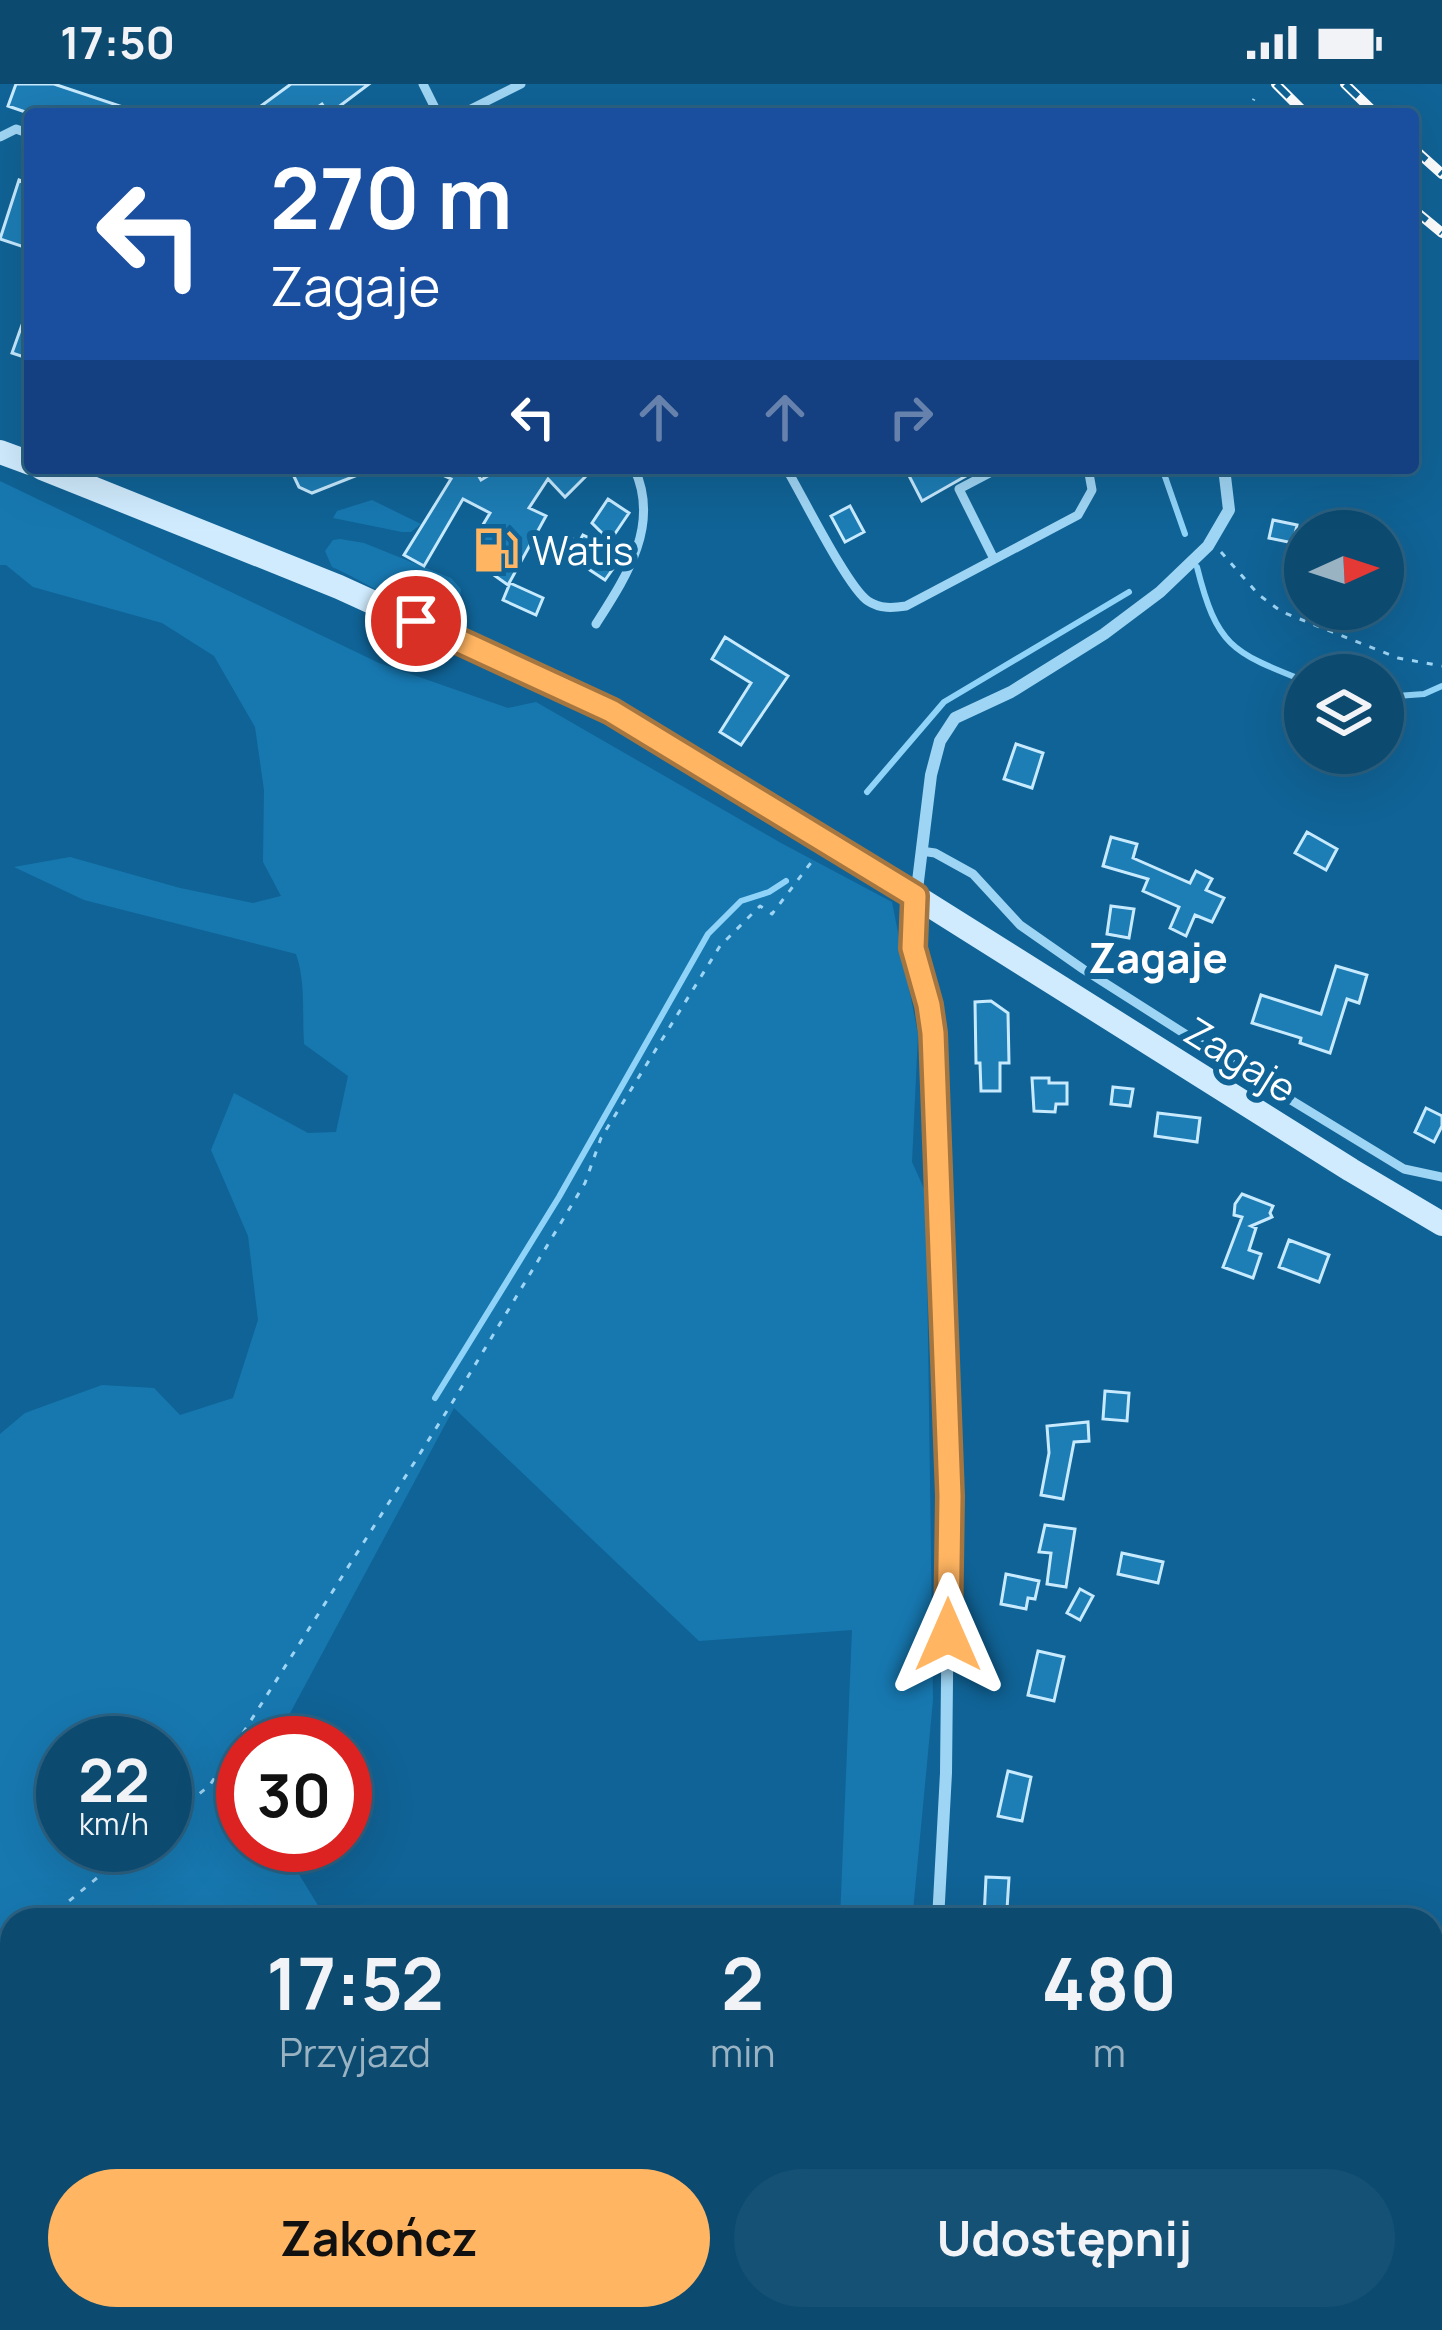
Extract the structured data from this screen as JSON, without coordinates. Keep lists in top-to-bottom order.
{
  "streets": {
    "main road": ["Zagaje"]
  },
  "districts": ["Zagaje"],
  "places": {
    "fuel station": ["Watis"]
  },
  "north": "right",
  "page": {
    "status": "17:50",
    "turn": ["270 m", "Zagaje"],
    "speed": "22 km/h",
    "limit": "30",
    "eta": [
      "17:52",
      "Przyjazd",
      "2",
      "min",
      "480",
      "m"
    ],
    "buttons": ["Zakończ", "Udostępnij"]
  }
}
